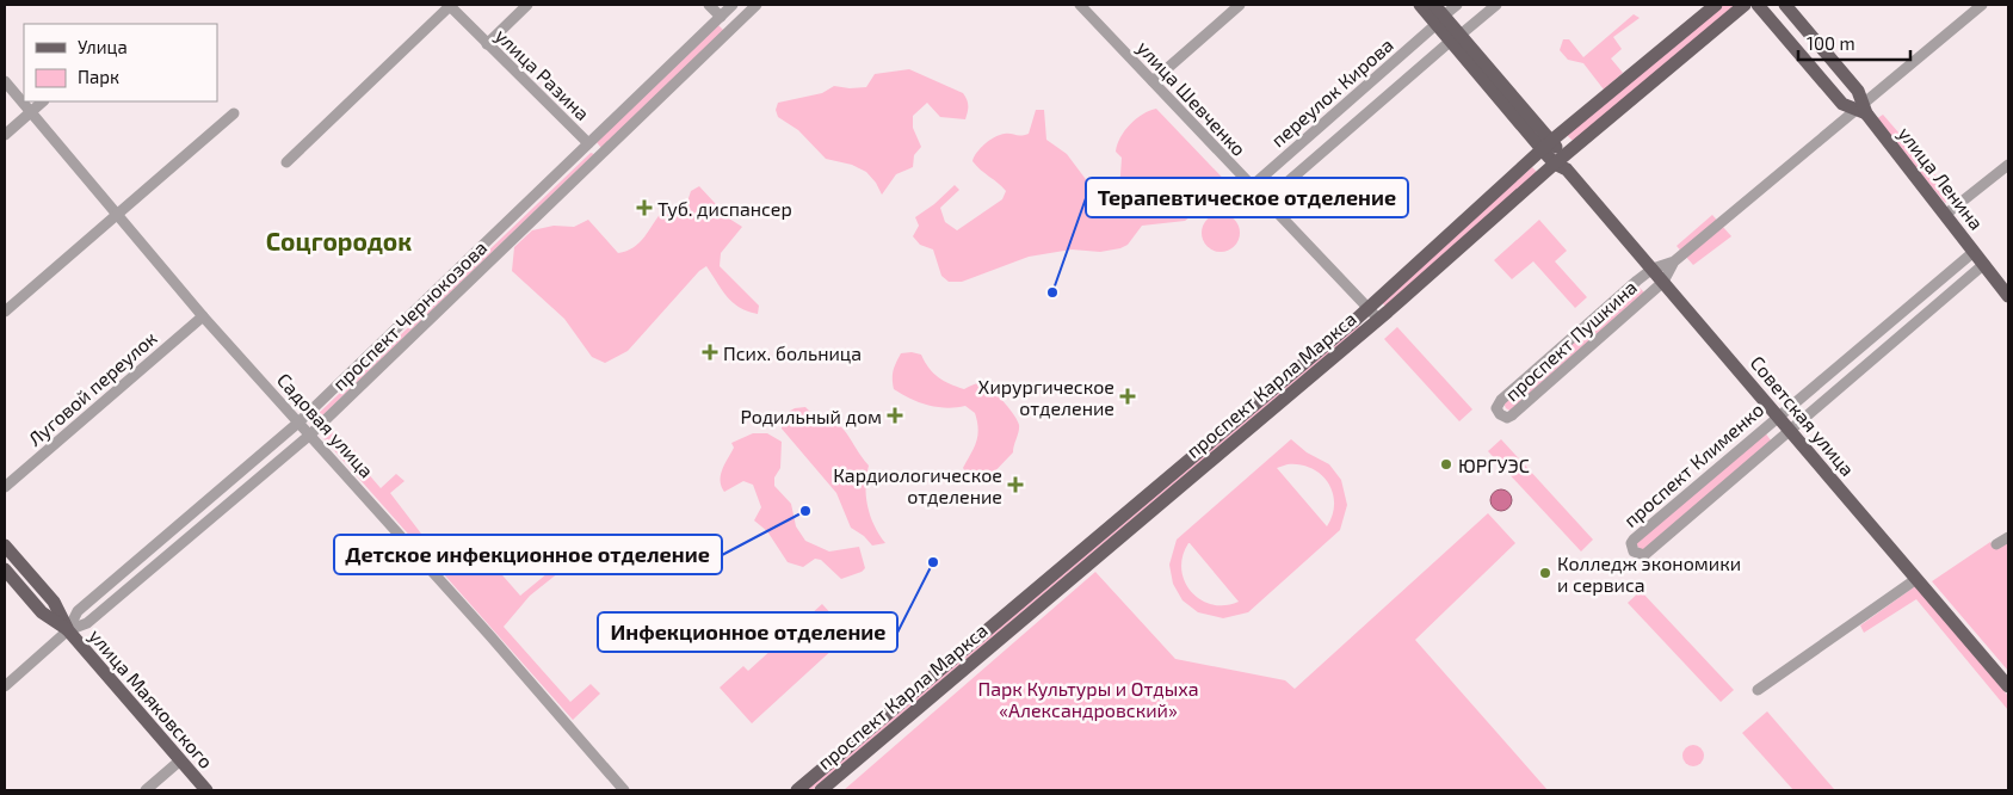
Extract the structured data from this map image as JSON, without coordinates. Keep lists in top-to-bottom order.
{
  "streets": {
    "main road": [
      "улица Ленина",
      "проспект Карла Маркса",
      "Советская улица",
      "улица Маяковского"
    ],
    "street": [
      "улица Разина",
      "переулок Кирова",
      "улица Шевченко",
      "проспект Чернокозова",
      "проспект Пушкина",
      "Луговой переулок",
      "Садовая улица",
      "проспект Клименко"
    ]
  },
  "crossings": [
    ["улица Разина", "проспект Чернокозова"],
    ["переулок Кирова", "улица Шевченко"],
    ["переулок Кирова", "Советская улица"],
    ["улица Шевченко", "проспект Карла Маркса"],
    ["улица Ленина", "проспект Пушкина"],
    ["улица Ленина", "проспект Клименко"],
    ["проспект Чернокозова", "Садовая улица"],
    ["проспект Чернокозова", "улица Маяковского"],
    ["проспект Пушкина", "Советская улица"],
    ["проспект Карла Маркса", "Советская улица"],
    ["Луговой переулок", "Садовая улица"],
    ["Советская улица", "проспект Клименко"]
  ],
  "districts": ["Соцгородок"],
  "parks": ["Парк Культуры и Отдыха «Александровский»"],
  "places": {
    "health": [
      "Туб. диспансер",
      "Псих. больница",
      "Хирургическое отделение",
      "Родильный дом",
      "Кардиологическое отделение"
    ],
    "other": [
      "Терапевтическое отделение",
      "ЮРГУЭС",
      "Детское инфекционное отделение",
      "Инфекционное отделение",
      "Колледж экономики и сервиса"
    ]
  },
  "legend": ["Улица", "Парк"],
  "scale_bar": "100 m"
}
